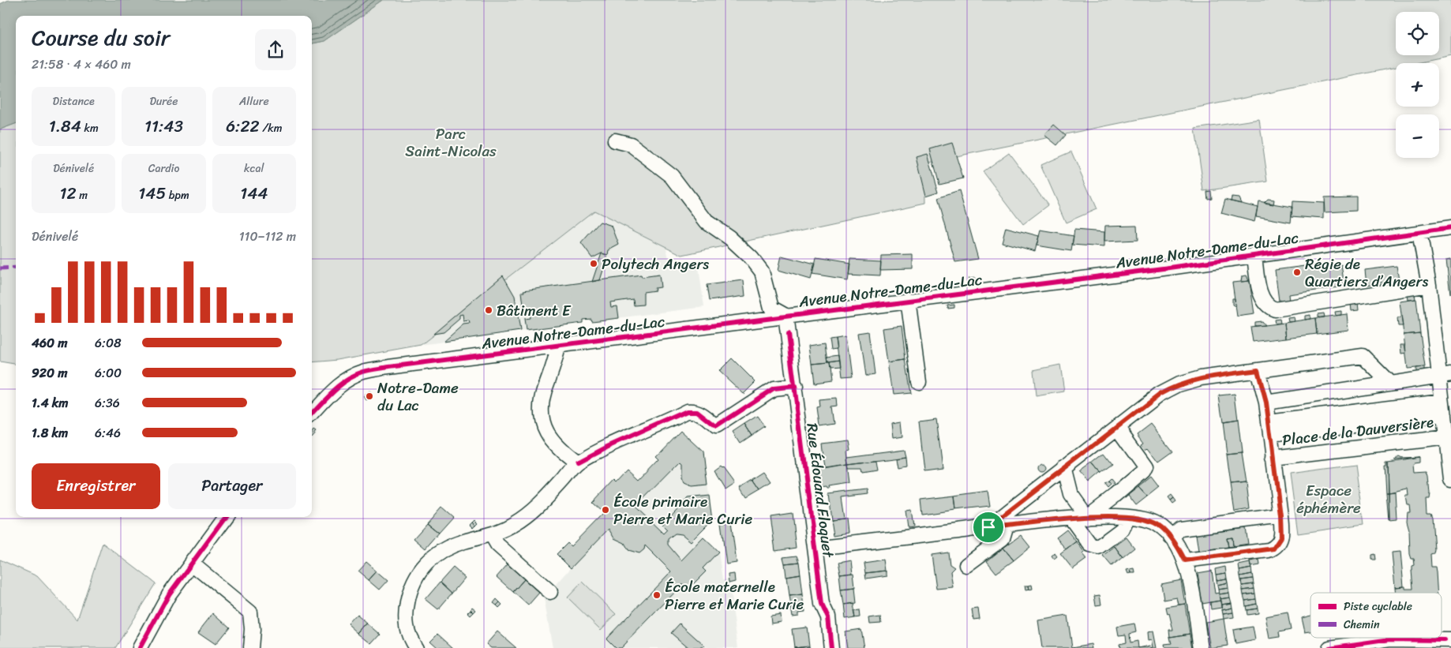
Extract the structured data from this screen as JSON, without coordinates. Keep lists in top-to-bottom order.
{
  "streets": {
    "street": ["Avenue Notre-Dame-du-Lac", "Place de la Dauversière", "Rue Édouard Floquet"]
  },
  "crossings": [
    ["Avenue Notre-Dame-du-Lac", "Rue Édouard Floquet"]
  ],
  "parks": ["Parc Saint-Nicolas", "Espace éphémère"],
  "places": [
    "Polytech Angers",
    "Régie de Quartiers d’Angers",
    "Bâtiment E",
    "Notre-Dame du Lac",
    "École primaire Pierre et Marie Curie",
    "École maternelle Pierre et Marie Curie"
  ],
  "legend": ["Piste cyclable", "Chemin"],
  "page": {
    "map_buttons": ["+", "−"],
    "heading": ["Course du soir", "21:58 · 4 × 460 m"],
    "stats": [
      ["Distance", "1.84 km"],
      ["Durée", "11:43"],
      ["Allure", "6:22 /km"],
      ["Dénivelé", "12 m"],
      ["Cardio", "145 bpm"],
      ["kcal", "144"]
    ],
    "chart": ["Dénivelé", "110–112 m"],
    "list": [
      {
        "name": "460 m",
        "note": "6:08"
      },
      {
        "name": "920 m",
        "note": "6:00"
      },
      {
        "name": "1.4 km",
        "note": "6:36"
      },
      {
        "name": "1.8 km",
        "note": "6:46"
      }
    ],
    "buttons": ["Enregistrer", "Partager"]
  }
}
